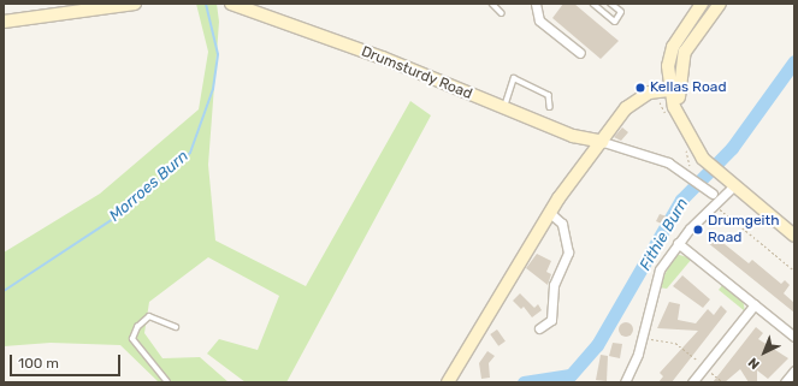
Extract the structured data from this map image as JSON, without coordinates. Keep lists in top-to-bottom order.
{
  "streets": {
    "main road": ["Drumsturdy Road"]
  },
  "water": ["Morroes Burn", "Fithie Burn"],
  "places": ["Kellas Road", "Drumgeith Road"],
  "scale_bar": "100 m",
  "north": "bottom left"
}
